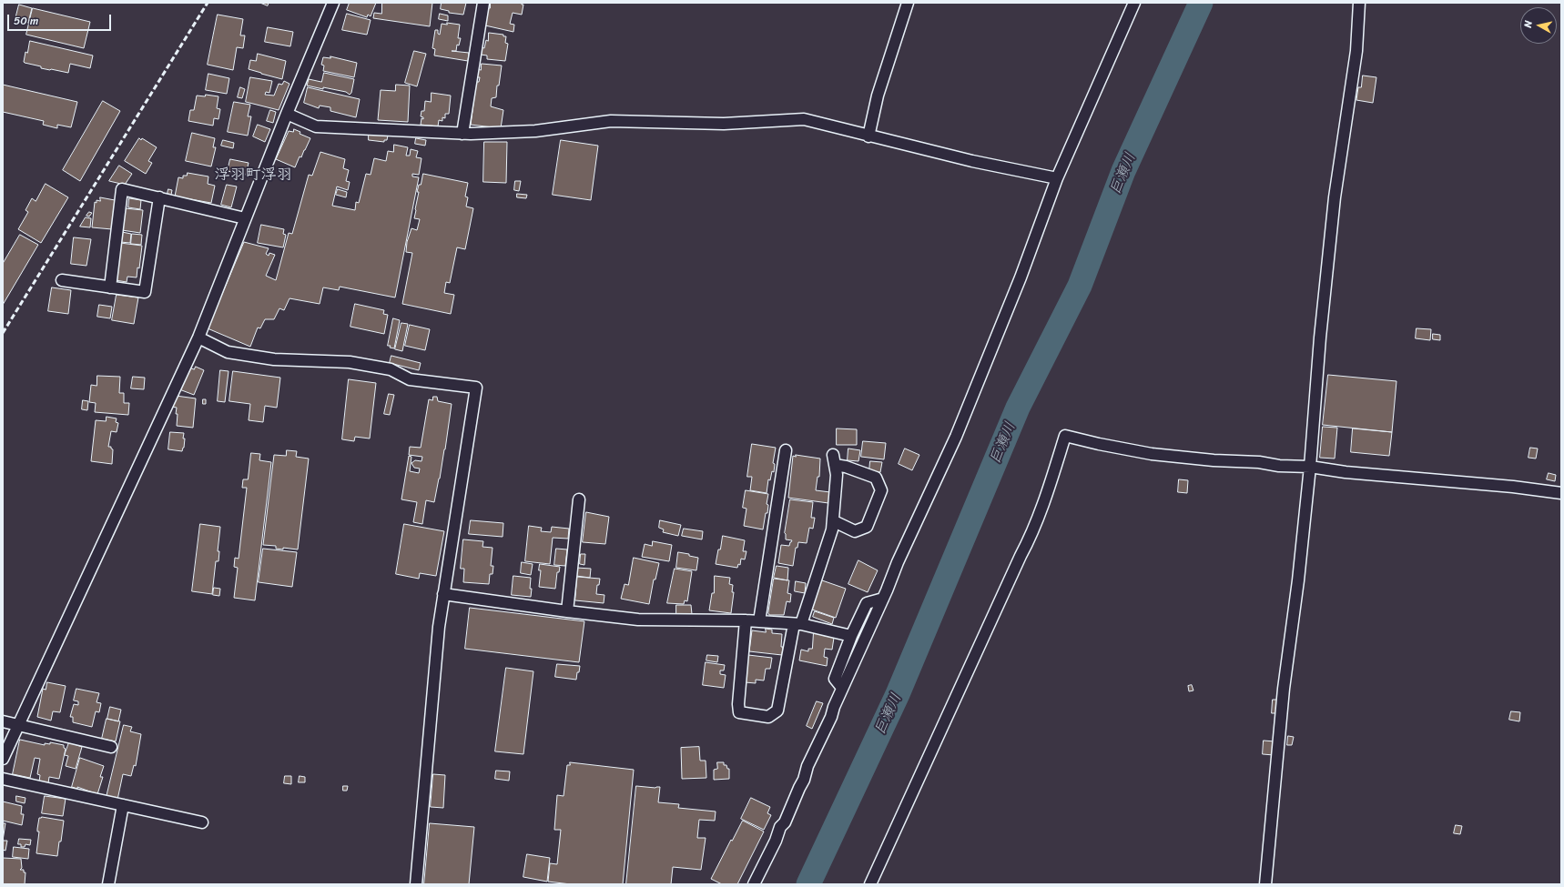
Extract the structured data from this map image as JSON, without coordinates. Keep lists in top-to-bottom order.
{
  "districts": ["浮羽町浮羽"],
  "water": ["巨瀬川"],
  "scale_bar": "50 m",
  "north": "left"
}
